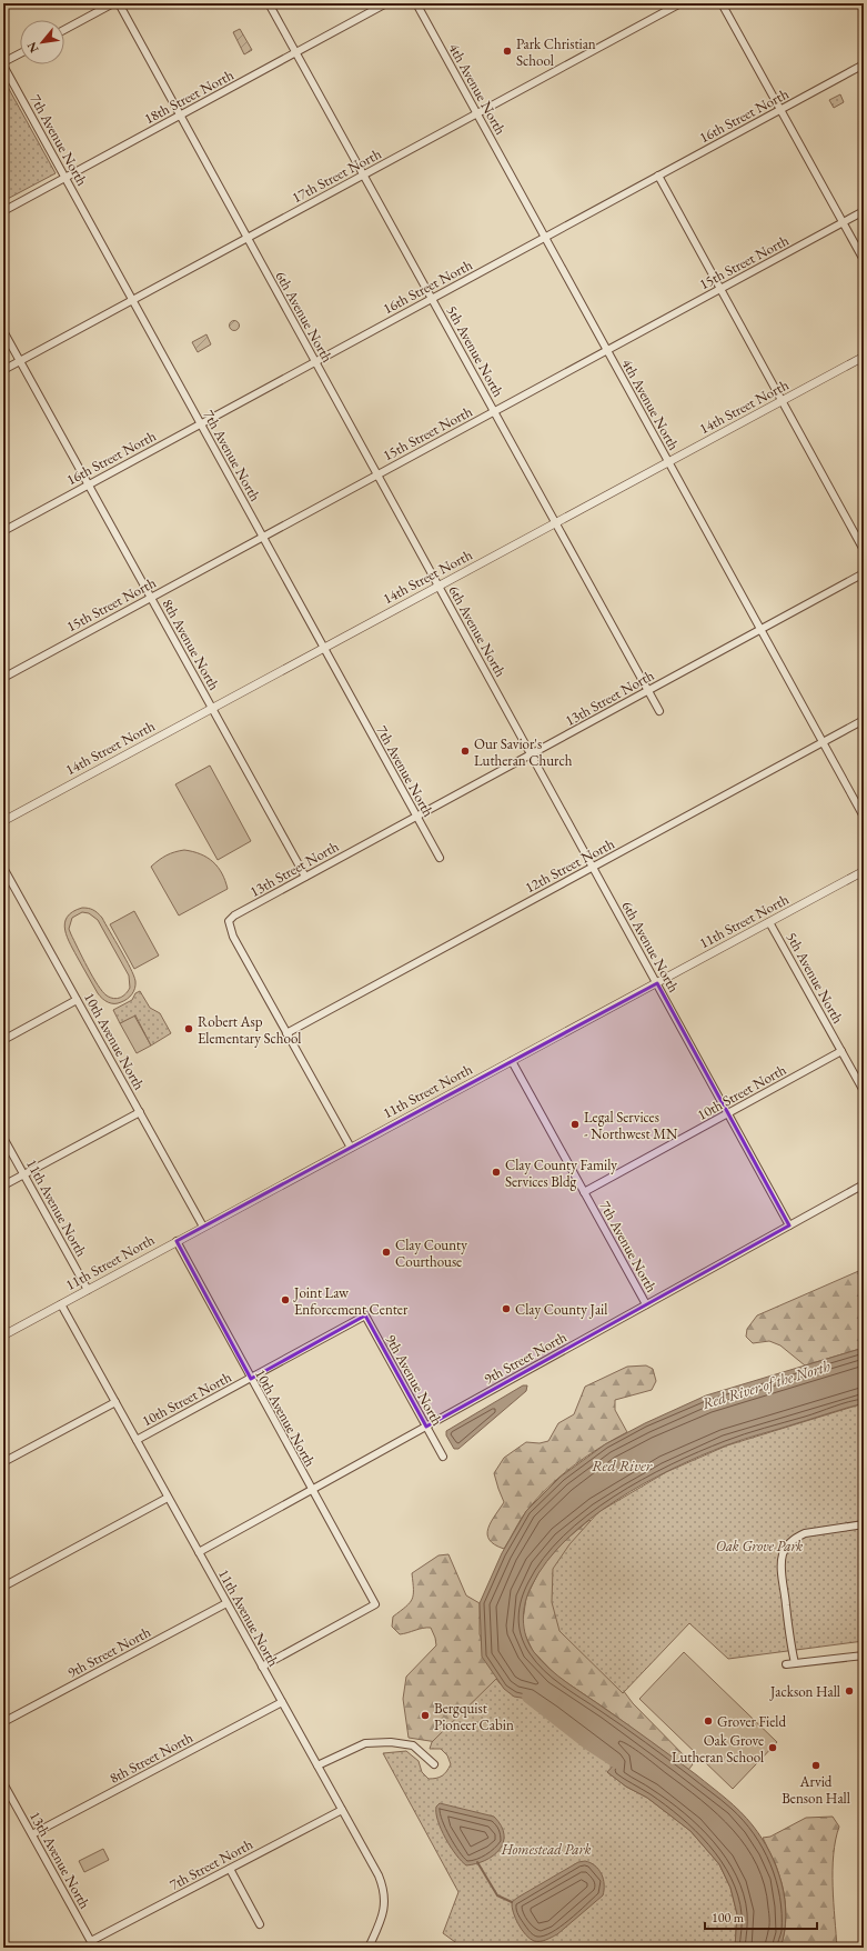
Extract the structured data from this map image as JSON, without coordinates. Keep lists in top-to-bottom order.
{
  "streets": {
    "street": [
      "4th Avenue North",
      "18th Street North",
      "16th Street North",
      "7th Avenue North",
      "17th Street North",
      "15th Street North",
      "6th Avenue North",
      "5th Avenue North",
      "14th Street North",
      "8th Avenue North",
      "13th Street North",
      "12th Street North",
      "11th Street North",
      "10th Avenue North",
      "10th Street North",
      "11th Avenue North",
      "9th Street North",
      "9th Avenue North",
      "8th Street North",
      "13th Avenue North",
      "7th Street North"
    ]
  },
  "crossings": [
    ["4th Avenue North", "16th Street North"],
    ["4th Avenue North", "17th Street North"],
    ["4th Avenue North", "15th Street North"],
    ["4th Avenue North", "14th Street North"],
    ["4th Avenue North", "13th Street North"],
    ["4th Avenue North", "12th Street North"],
    ["18th Street North", "7th Avenue North"],
    ["18th Street North", "6th Avenue North"],
    ["18th Street North", "5th Avenue North"],
    ["16th Street North", "7th Avenue North"],
    ["16th Street North", "6th Avenue North"],
    ["16th Street North", "5th Avenue North"],
    ["16th Street North", "8th Avenue North"],
    ["7th Avenue North", "17th Street North"],
    ["7th Avenue North", "15th Street North"],
    ["7th Avenue North", "14th Street North"],
    ["7th Avenue North", "13th Street North"],
    ["7th Avenue North", "11th Street North"],
    ["7th Avenue North", "10th Street North"],
    ["7th Avenue North", "9th Street North"],
    ["17th Street North", "6th Avenue North"],
    ["17th Street North", "5th Avenue North"],
    ["17th Street North", "8th Avenue North"],
    ["15th Street North", "6th Avenue North"],
    ["15th Street North", "5th Avenue North"],
    ["15th Street North", "8th Avenue North"],
    ["6th Avenue North", "14th Street North"],
    ["6th Avenue North", "13th Street North"],
    ["6th Avenue North", "12th Street North"],
    ["6th Avenue North", "11th Street North"],
    ["6th Avenue North", "10th Street North"],
    ["6th Avenue North", "9th Street North"],
    ["5th Avenue North", "14th Street North"],
    ["5th Avenue North", "13th Street North"],
    ["5th Avenue North", "11th Street North"],
    ["5th Avenue North", "10th Street North"],
    ["14th Street North", "8th Avenue North"],
    ["8th Avenue North", "13th Street North"],
    ["13th Street North", "12th Street North"],
    ["11th Street North", "10th Avenue North"],
    ["11th Street North", "11th Avenue North"],
    ["10th Avenue North", "10th Street North"],
    ["10th Avenue North", "11th Avenue North"],
    ["10th Avenue North", "9th Street North"],
    ["10th Street North", "11th Avenue North"],
    ["10th Street North", "9th Avenue North"],
    ["11th Avenue North", "9th Street North"],
    ["11th Avenue North", "8th Street North"],
    ["11th Avenue North", "7th Street North"],
    ["9th Street North", "9th Avenue North"],
    ["8th Street North", "13th Avenue North"],
    ["13th Avenue North", "7th Street North"]
  ],
  "water": ["Red River of the North", "Red River"],
  "parks": ["Oak Grove Park", "Homestead Park"],
  "places": [
    "Park Christian School",
    "Our Savior's Lutheran Church",
    "Robert Asp Elementary School",
    "Legal Services - Northwest MN",
    "Clay County Family Services Bldg",
    "Clay County Courthouse",
    "Joint Law Enforcement Center",
    "Clay County Jail",
    "Jackson Hall",
    "Bergquist Pioneer Cabin",
    "Grover Field",
    "Oak Grove Lutheran School",
    "Arvid Benson Hall"
  ],
  "scale_bar": "100 m",
  "north": "bottom left"
}
